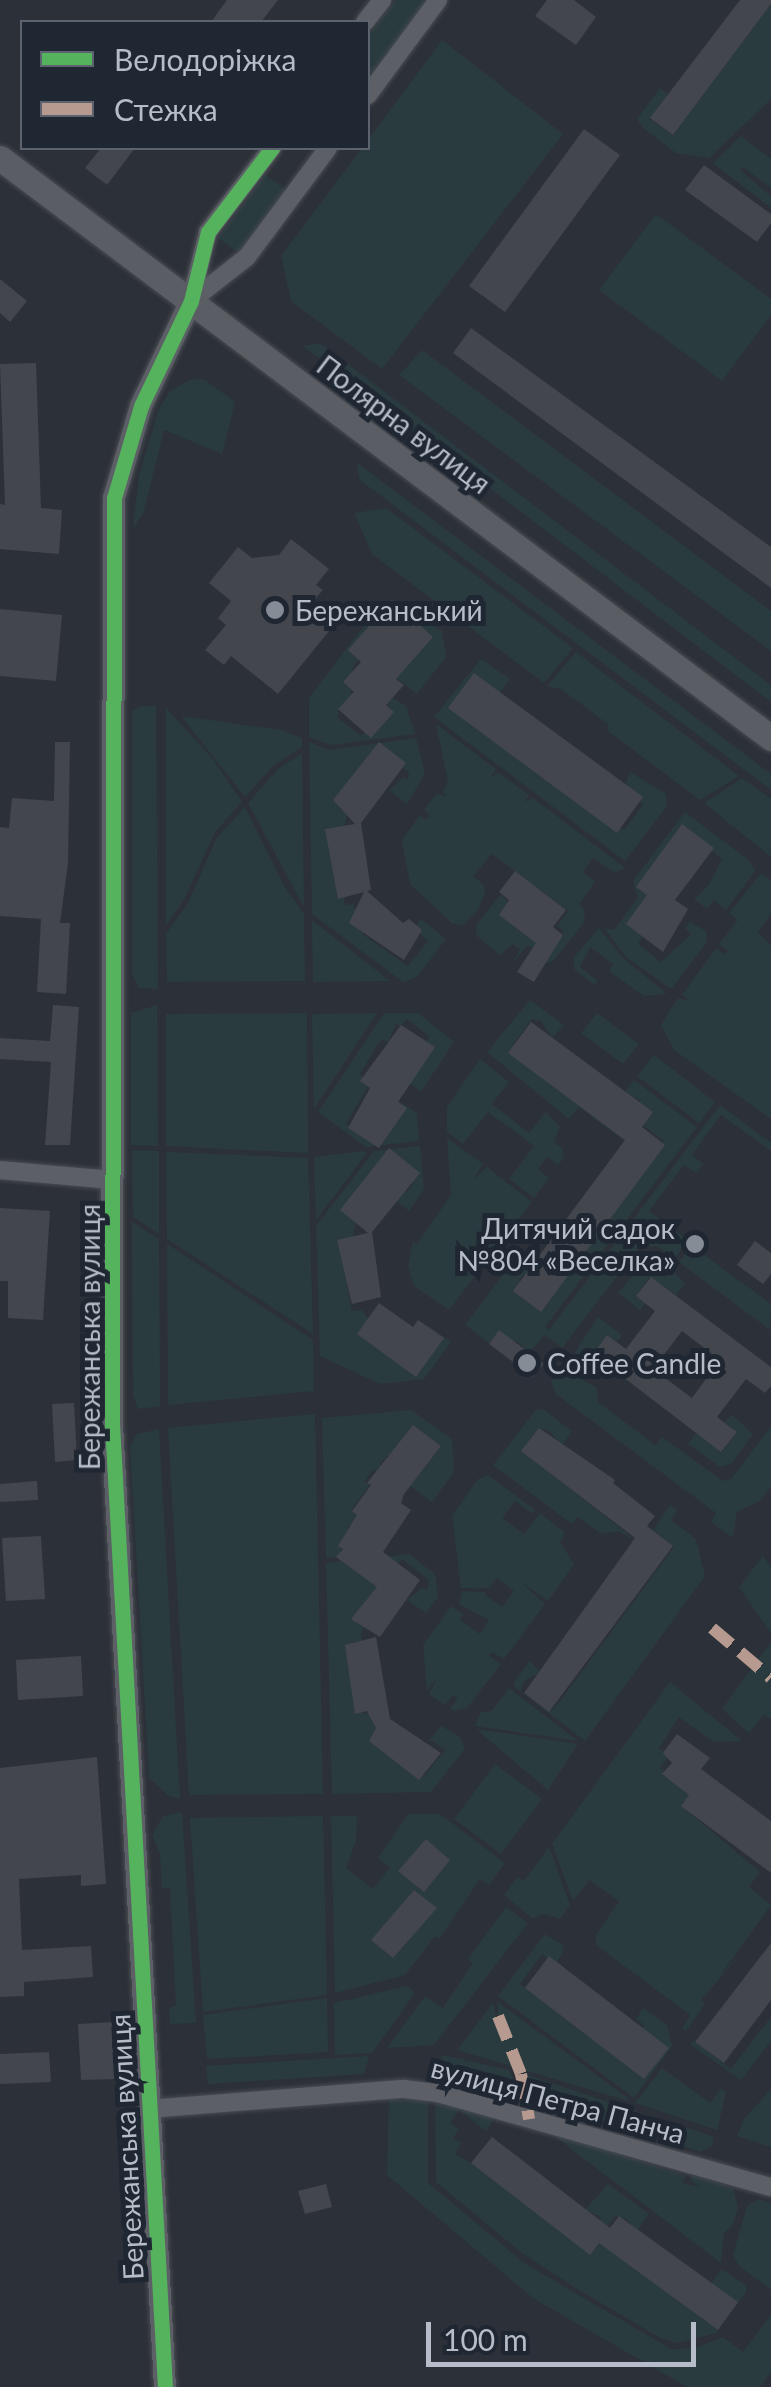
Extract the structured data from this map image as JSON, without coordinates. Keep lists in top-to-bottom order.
{
  "streets": {
    "main road": ["Полярна вулиця"],
    "street": ["Бережанська вулиця", "вулиця Петра Панча"]
  },
  "crossings": [
    ["Полярна вулиця", "Бережанська вулиця"],
    ["Бережанська вулиця", "вулиця Петра Панча"]
  ],
  "places": ["Бережанський", "Дитячий садок №804 «Веселка»", "Coffee Candle"],
  "legend": ["Велодоріжка", "Стежка"],
  "scale_bar": "100 m"
}
